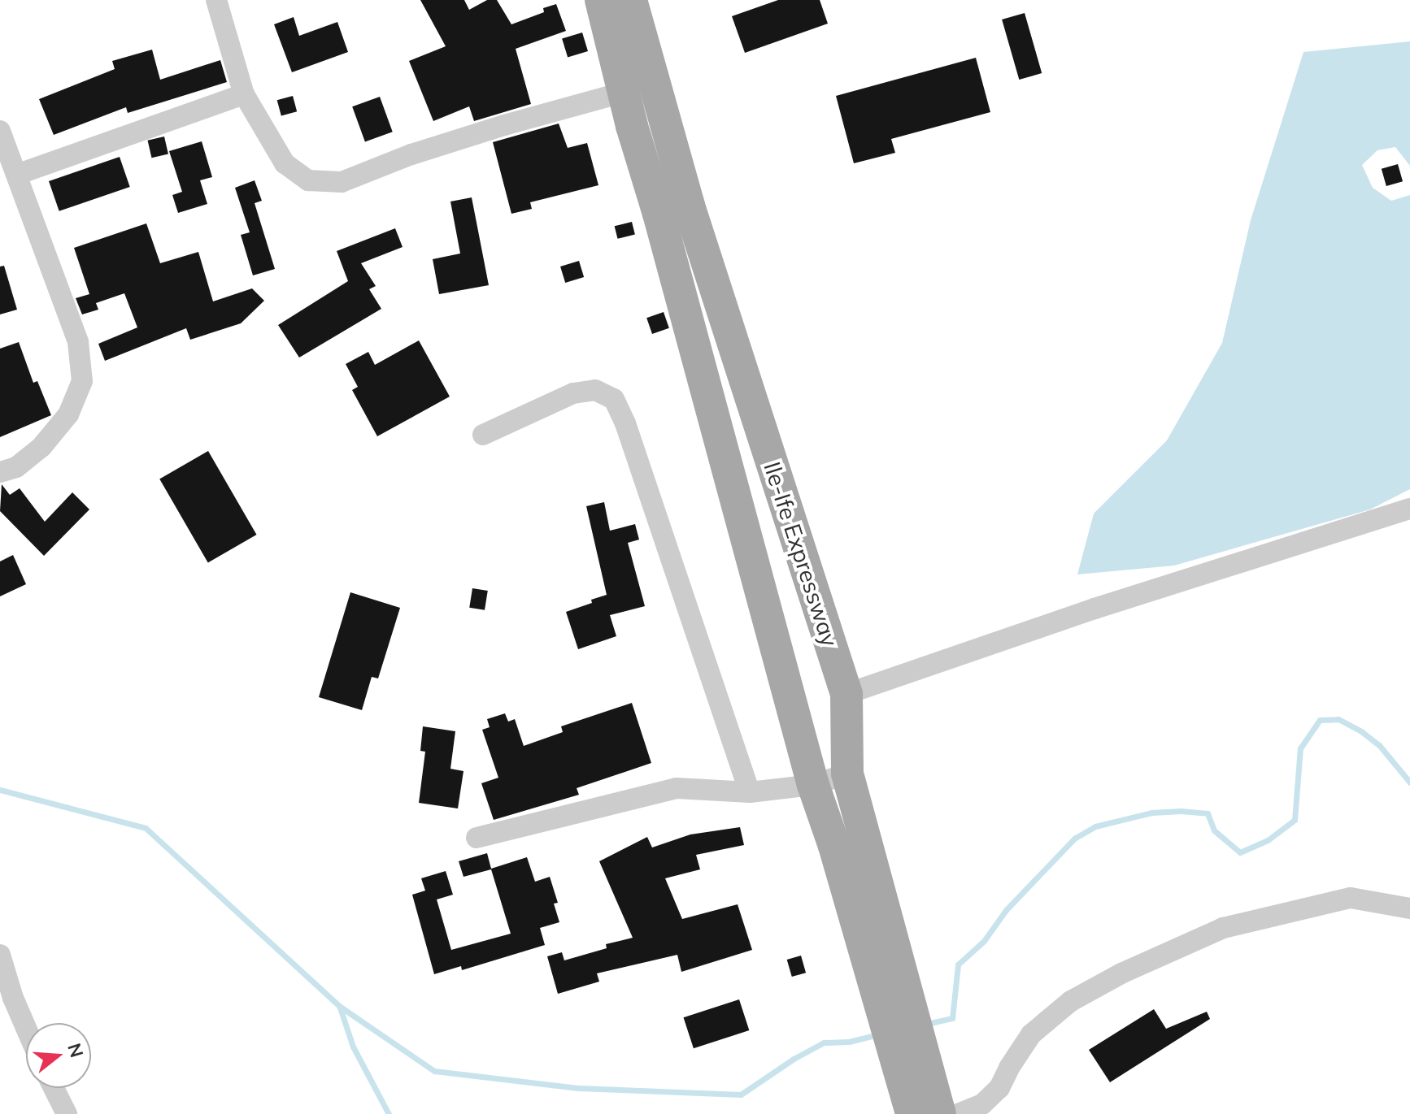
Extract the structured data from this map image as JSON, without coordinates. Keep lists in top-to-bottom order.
{
  "streets": {
    "main road": ["Ile-Ife Expressway"]
  },
  "north": "right"
}
